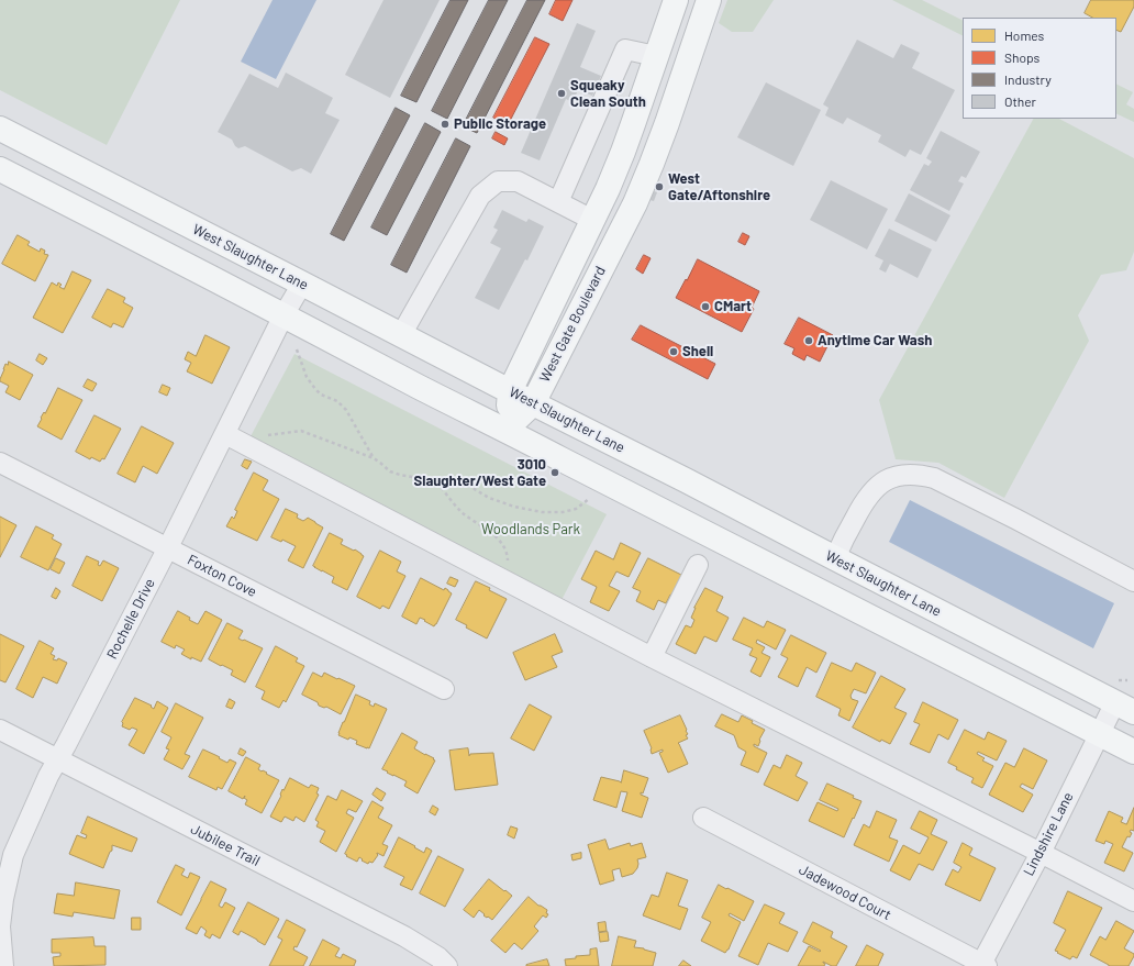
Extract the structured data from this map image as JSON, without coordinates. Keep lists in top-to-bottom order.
{
  "streets": {
    "main road": ["West Slaughter Lane", "West Gate Boulevard"],
    "street": [
      "Foxton Cove",
      "Rochelle Drive",
      "Lindshire Lane",
      "Jubilee Trail",
      "Jadewood Court"
    ]
  },
  "crossings": [
    ["West Slaughter Lane", "West Gate Boulevard"],
    ["West Slaughter Lane", "Rochelle Drive"],
    ["West Slaughter Lane", "Lindshire Lane"],
    ["Foxton Cove", "Rochelle Drive"],
    ["Rochelle Drive", "Jubilee Trail"],
    ["Lindshire Lane", "Jadewood Court"]
  ],
  "parks": ["Woodlands Park"],
  "places": [
    "Squeaky Clean South",
    "Public Storage",
    "West Gate/Aftonshire",
    "CMart",
    "Anytime Car Wash",
    "Shell",
    "3010 Slaughter/West Gate"
  ],
  "legend": [
    "Homes",
    "Shops",
    "Industry",
    "Other"
  ]
}
